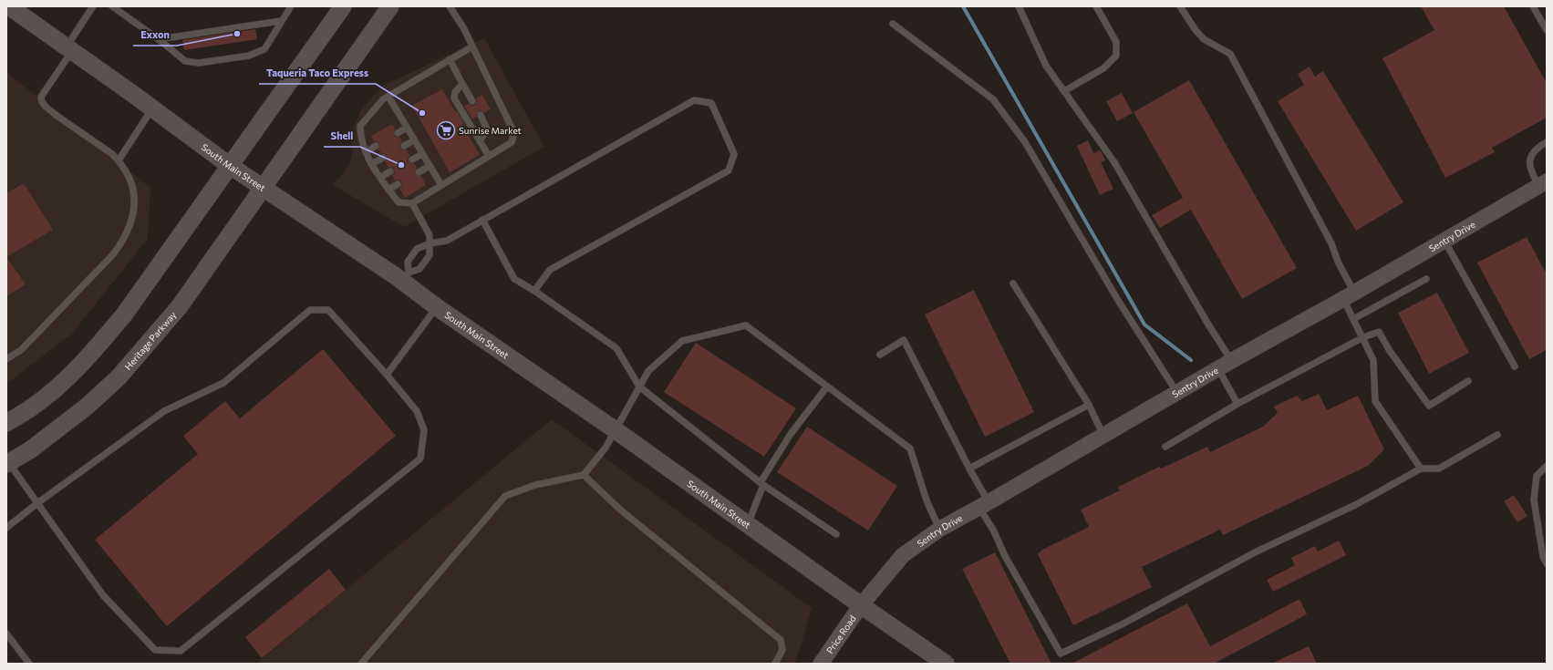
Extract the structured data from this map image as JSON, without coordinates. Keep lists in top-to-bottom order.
{
  "streets": {
    "main road": ["South Main Street", "Heritage Parkway"],
    "street": ["Sentry Drive", "Price Road"]
  },
  "crossings": [
    ["South Main Street", "Sentry Drive"],
    ["South Main Street", "Heritage Parkway"],
    ["South Main Street", "Price Road"],
    ["Sentry Drive", "Price Road"]
  ],
  "places": {
    "other": ["Exxon", "Taqueria Taco Express", "Shell"],
    "supermarket": ["Sunrise Market"]
  }
}
